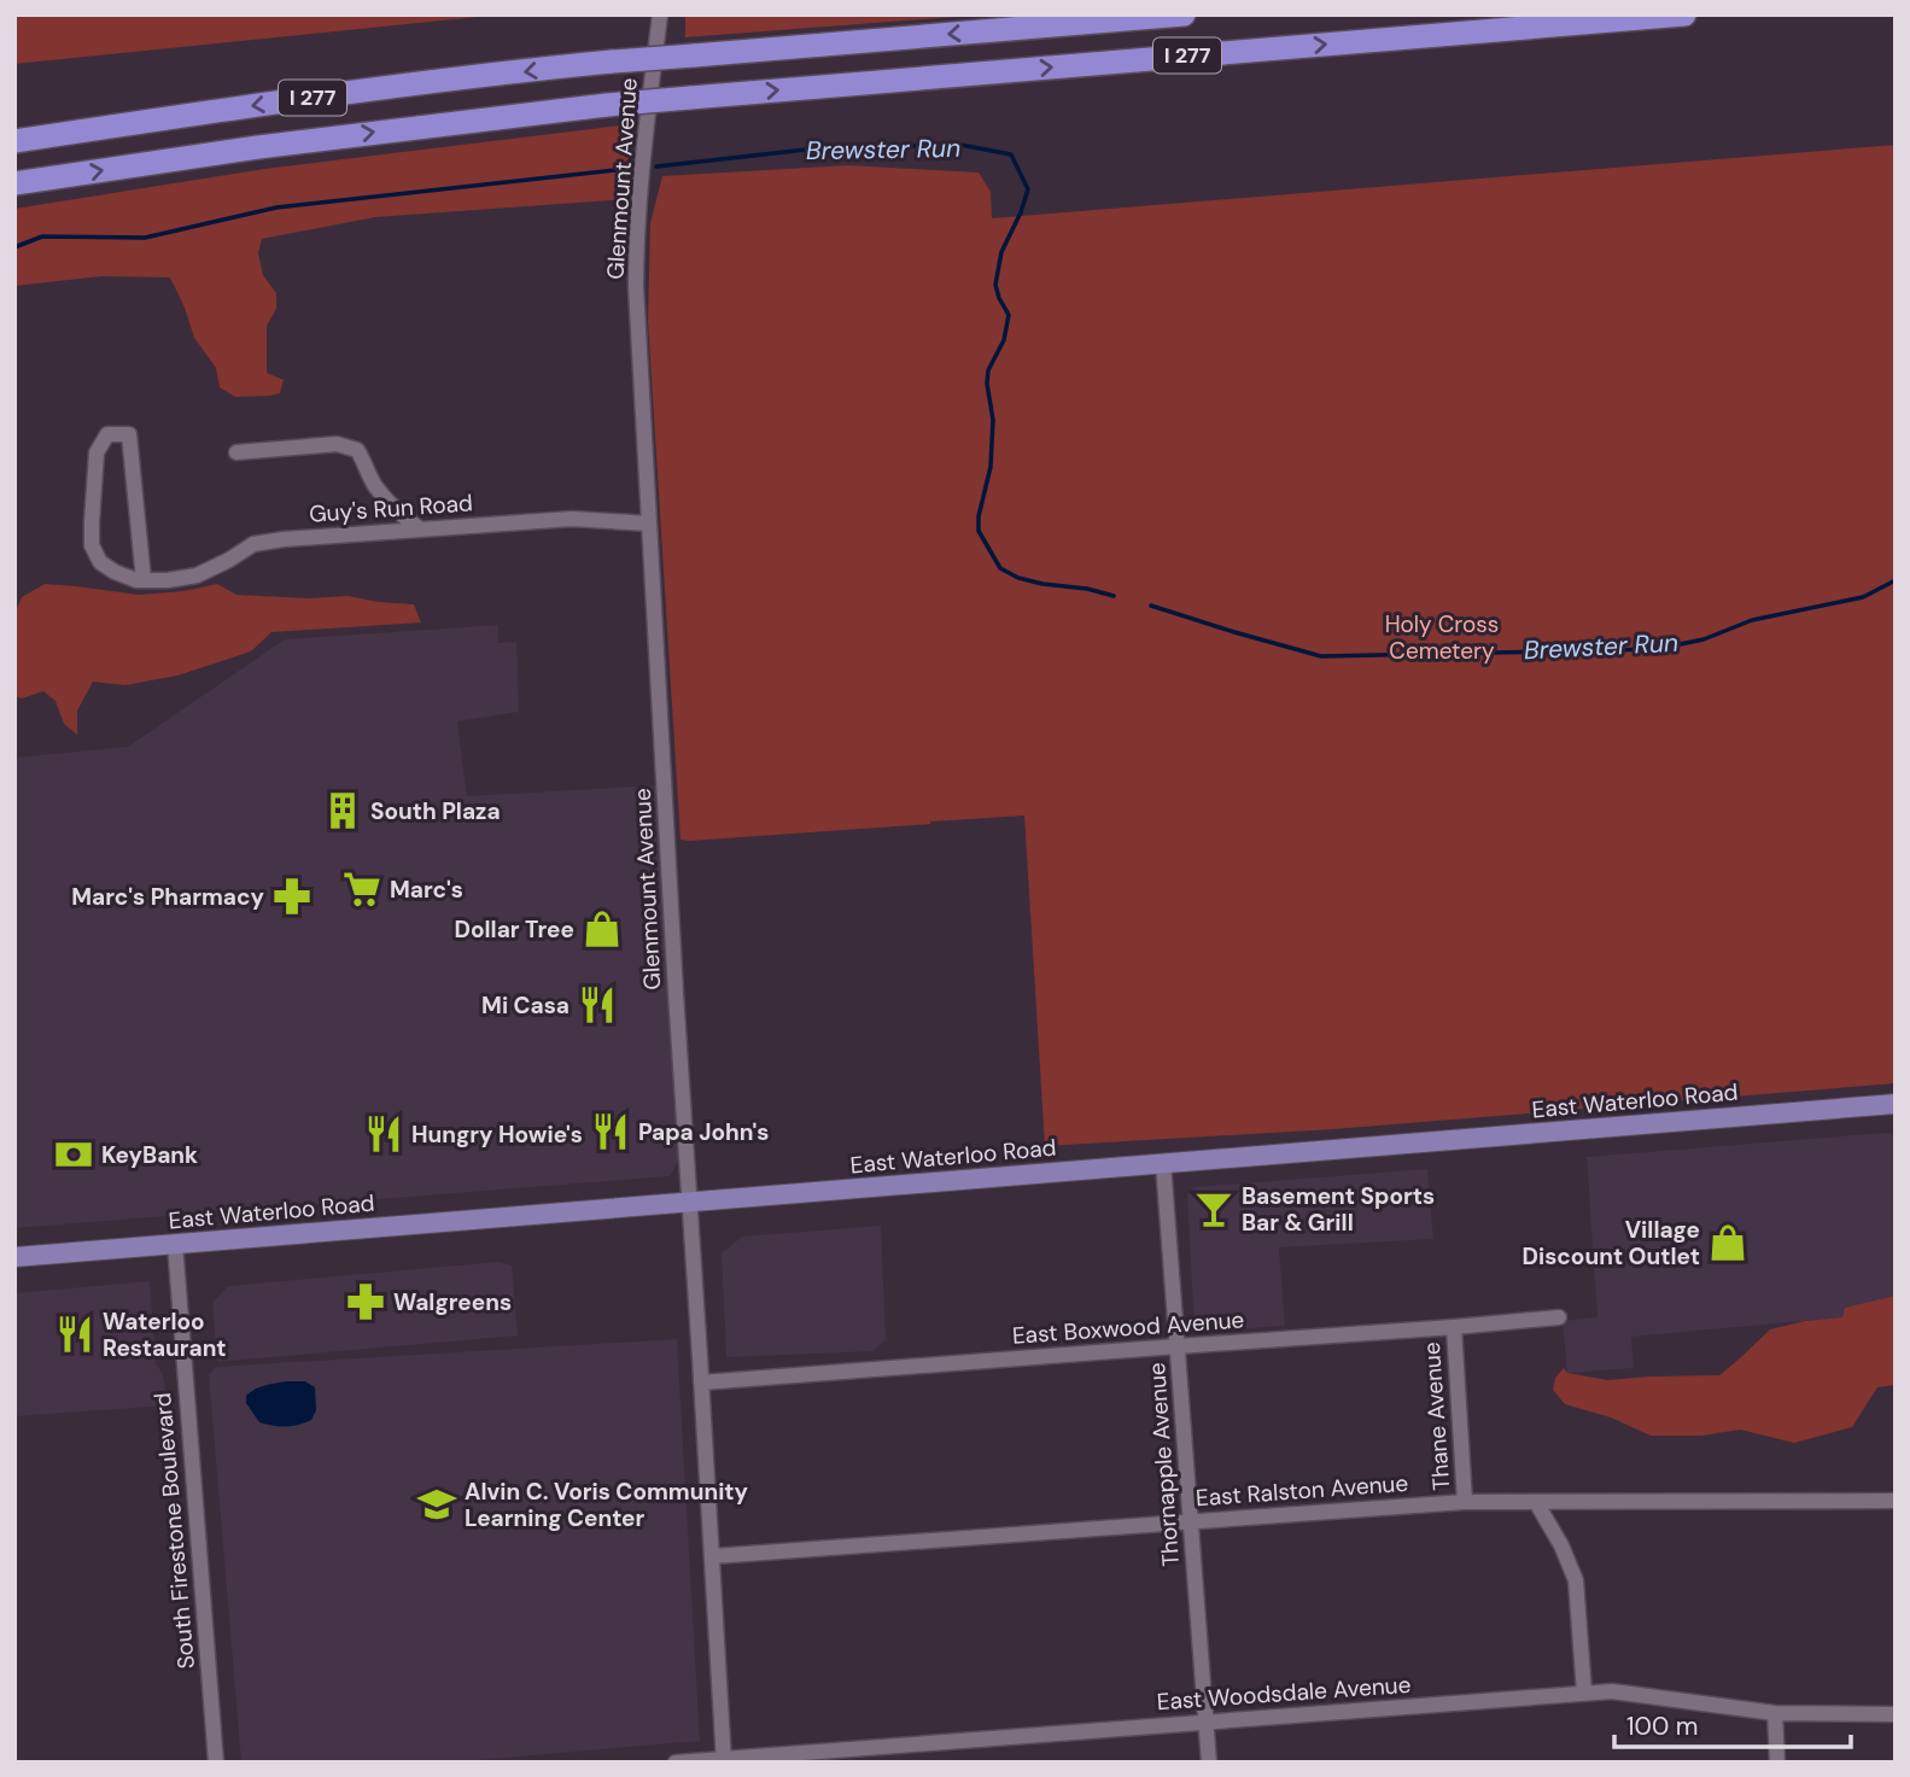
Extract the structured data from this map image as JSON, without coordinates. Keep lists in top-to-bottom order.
{
  "streets": {
    "highway": ["I 277"],
    "main road": ["East Waterloo Road"],
    "street": [
      "Glenmount Avenue",
      "Guy's Run Road",
      "East Boxwood Avenue",
      "Thane Avenue",
      "Thornapple Avenue",
      "East Ralston Avenue",
      "South Firestone Boulevard",
      "East Woodsdale Avenue"
    ]
  },
  "crossings": [
    ["Glenmount Avenue", "Guy's Run Road"],
    ["Glenmount Avenue", "East Waterloo Road"],
    ["Glenmount Avenue", "East Boxwood Avenue"],
    ["Glenmount Avenue", "East Ralston Avenue"],
    ["Glenmount Avenue", "East Woodsdale Avenue"],
    ["East Waterloo Road", "Thornapple Avenue"],
    ["East Waterloo Road", "South Firestone Boulevard"],
    ["East Boxwood Avenue", "Thane Avenue"],
    ["East Boxwood Avenue", "Thornapple Avenue"],
    ["Thane Avenue", "East Ralston Avenue"],
    ["Thornapple Avenue", "East Ralston Avenue"],
    ["Thornapple Avenue", "East Woodsdale Avenue"]
  ],
  "water": ["Brewster Run"],
  "parks": ["Holy Cross Cemetery"],
  "places": {
    "building": ["South Plaza"],
    "supermarket": ["Marc's"],
    "pharmacy": ["Marc's Pharmacy", "Walgreens"],
    "shop": ["Dollar Tree", "Village Discount Outlet"],
    "restaurant": [
      "Mi Casa",
      "Papa John's",
      "Hungry Howie's",
      "Waterloo Restaurant"
    ],
    "bank": ["KeyBank"],
    "bar": ["Basement Sports Bar & Grill"],
    "school or university": ["Alvin C. Voris Community Learning Center"]
  },
  "scale_bar": "100 m"
}
